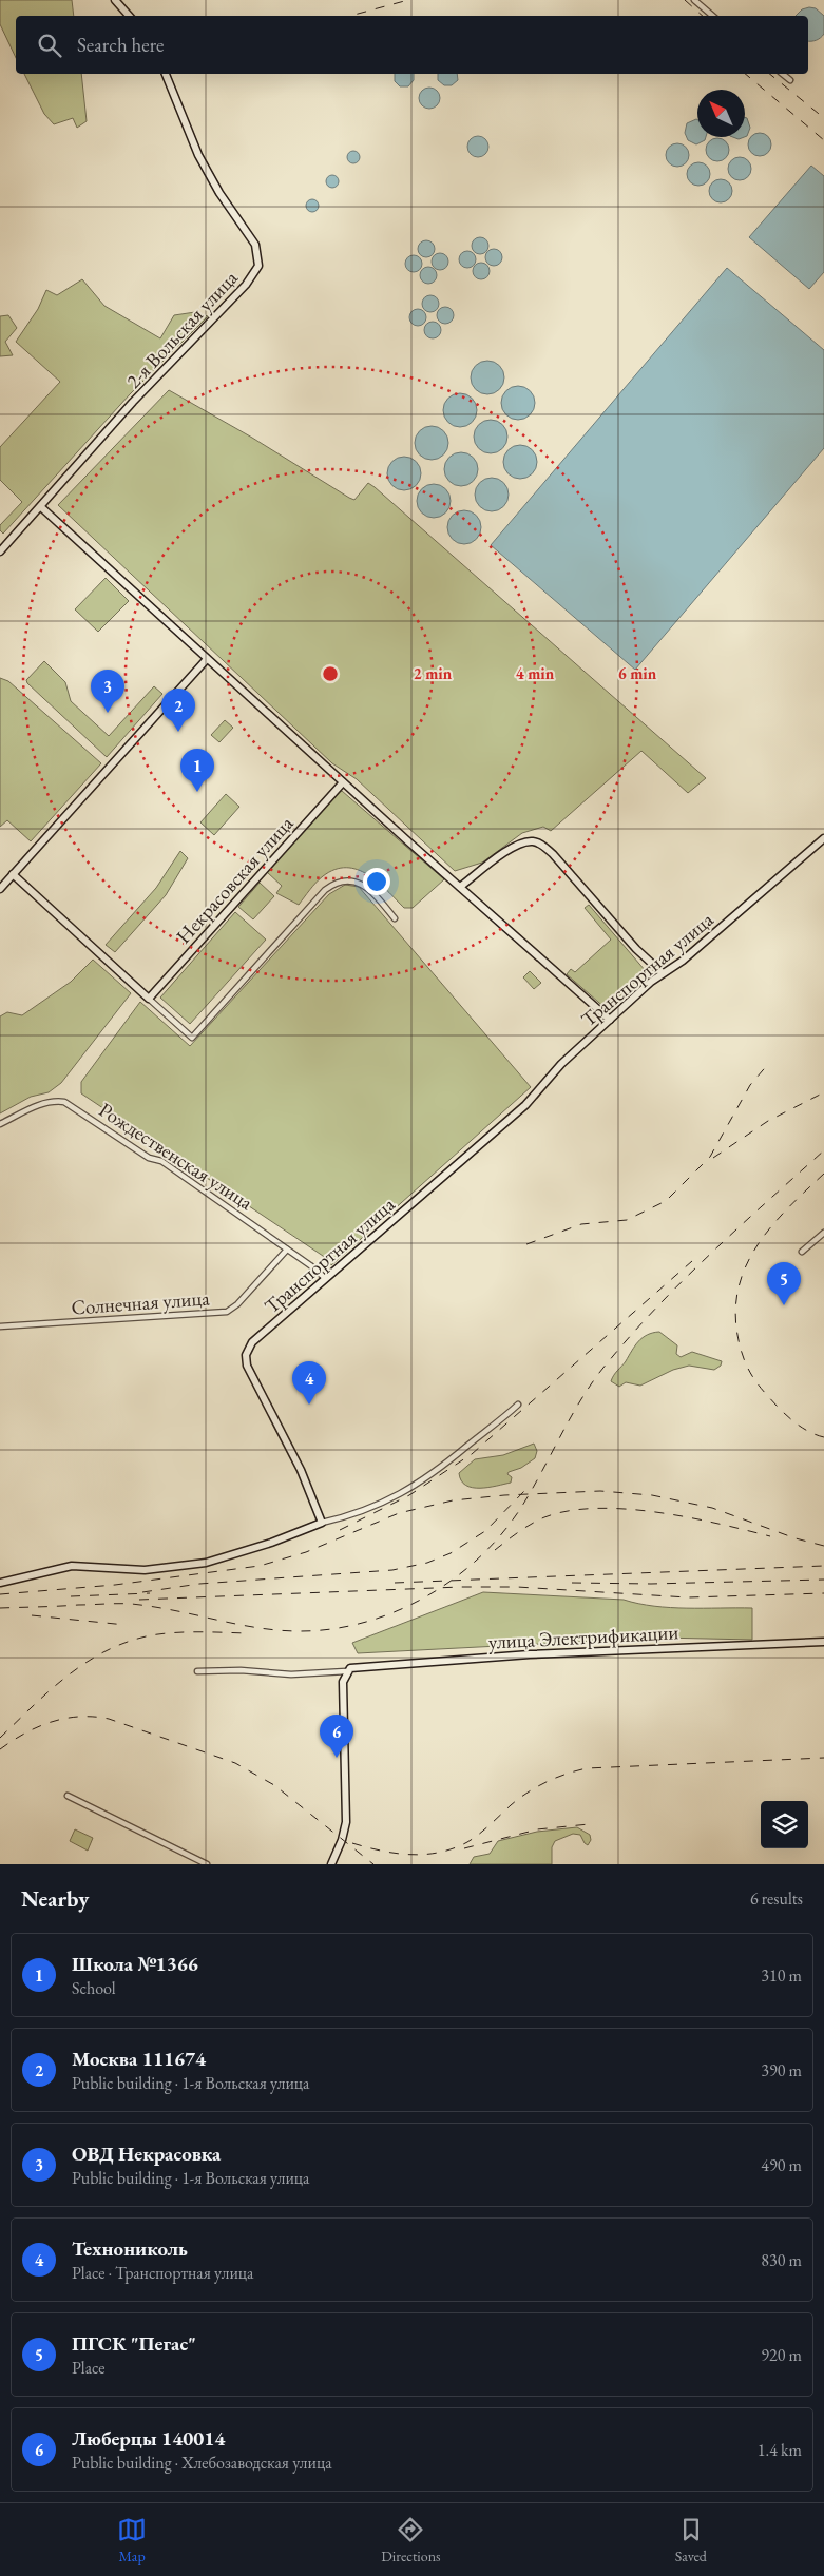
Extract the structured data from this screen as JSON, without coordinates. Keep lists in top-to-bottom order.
{
  "streets": {
    "street": [
      "2-я Вольская улица",
      "Некрасовская улица",
      "Транспортная улица",
      "Рождественская улица",
      "Солнечная улица",
      "улица Электрификации"
    ]
  },
  "crossings": [
    ["Транспортная улица", "Рождественская улица"],
    ["Рождественская улица", "Солнечная улица"]
  ],
  "north": "top left",
  "page": {
    "search": "Search here",
    "pins": [
      "3",
      "2",
      "1",
      "5",
      "4",
      "6"
    ],
    "heading": ["Nearby", "6 results"],
    "list": [
      {
        "mark": "1",
        "name": "Школа №1366",
        "note": "School",
        "value": "310 m"
      },
      {
        "mark": "2",
        "name": "Москва 111674",
        "note": "Public building · 1-я Вольская улица",
        "value": "390 m"
      },
      {
        "mark": "3",
        "name": "ОВД Некрасовка",
        "note": "Public building · 1-я Вольская улица",
        "value": "490 m"
      },
      {
        "mark": "4",
        "name": "Технониколь",
        "note": "Place · Транспортная улица",
        "value": "830 m"
      },
      {
        "mark": "5",
        "name": "ПГСК \"Пегас\"",
        "note": "Place",
        "value": "920 m"
      },
      {
        "mark": "6",
        "name": "Люберцы 140014",
        "note": "Public building · Хлебозаводская улица",
        "value": "1.4 km"
      }
    ],
    "nav": ["Map", "Directions", "Saved"]
  },
  "rings": ["2 min", "4 min", "6 min"]
}
